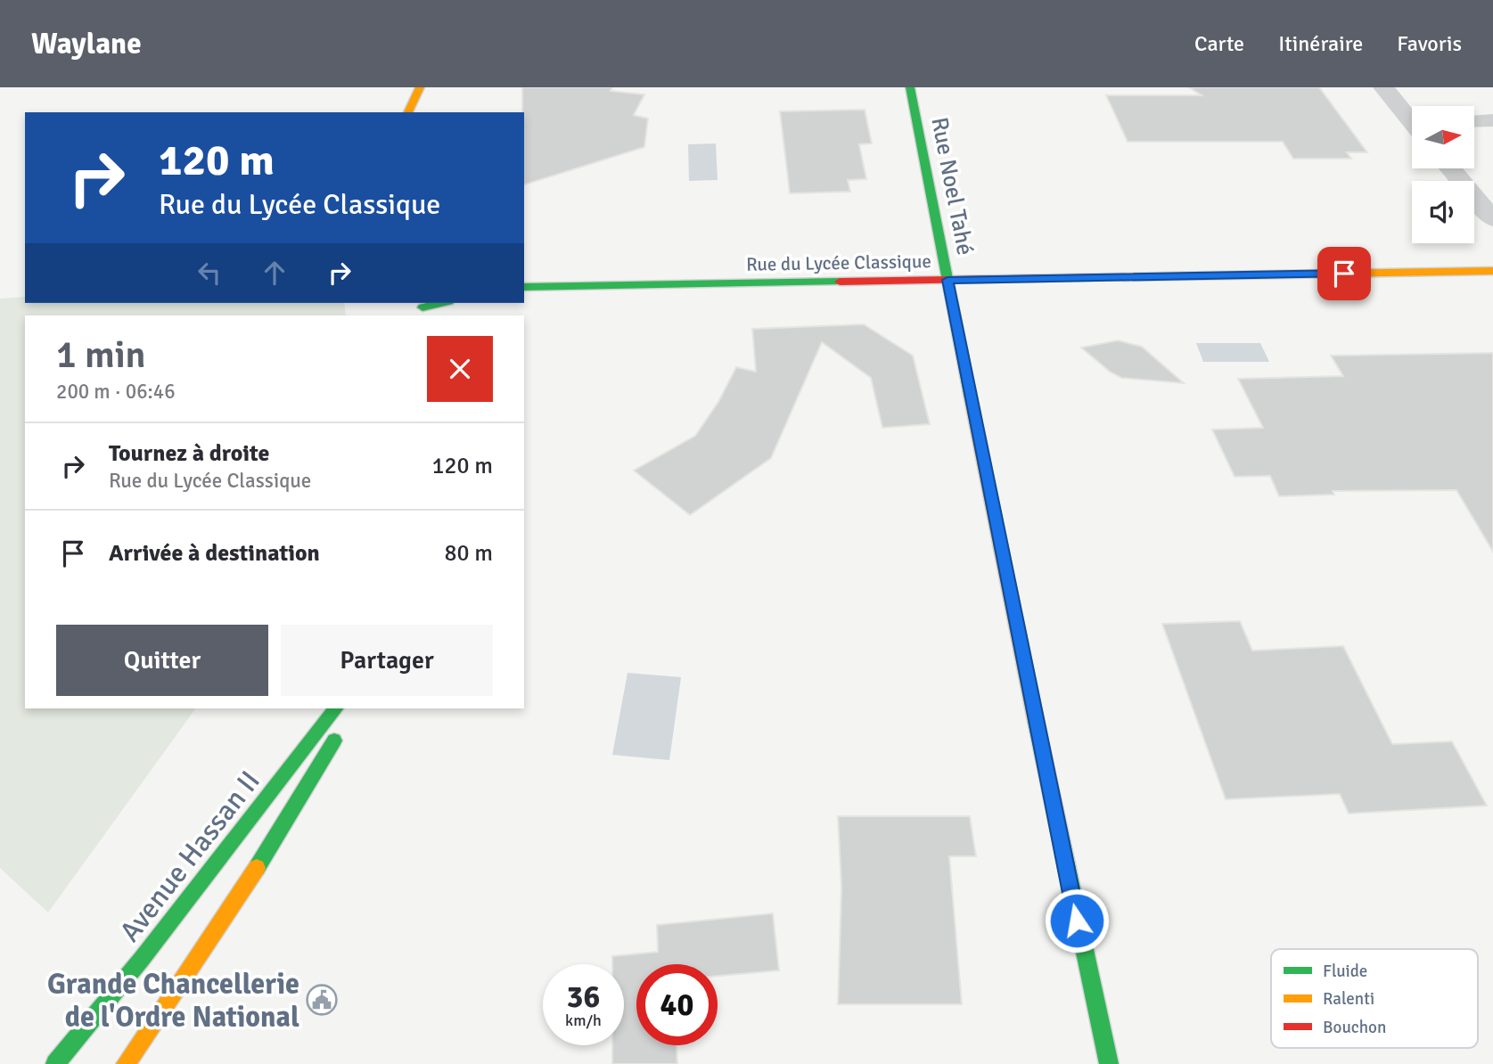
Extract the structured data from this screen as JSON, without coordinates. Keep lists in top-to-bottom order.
{
  "streets": {
    "street": ["Rue Noel Tahé", "Rue du Lycée Classique", "Avenue Hassan II"]
  },
  "crossings": [
    ["Rue Noel Tahé", "Rue du Lycée Classique"]
  ],
  "places": {
    "public building": ["Grande Chancellerie de l'Ordre National"]
  },
  "legend": ["Fluide", "Ralenti", "Bouchon"],
  "north": "right",
  "page": {
    "header": "Waylane",
    "nav": ["Carte", "Itinéraire", "Favoris"],
    "turn": ["120 m", "Rue du Lycée Classique"],
    "heading": ["1 min", "200 m · 06:46"],
    "list": [
      {
        "name": "Tournez à droite",
        "note": "Rue du Lycée Classique",
        "value": "120 m"
      },
      {
        "name": "Arrivée à destination",
        "value": "80 m"
      }
    ],
    "buttons": ["Quitter", "Partager"],
    "speed": "36 km/h",
    "limit": "40"
  }
}
